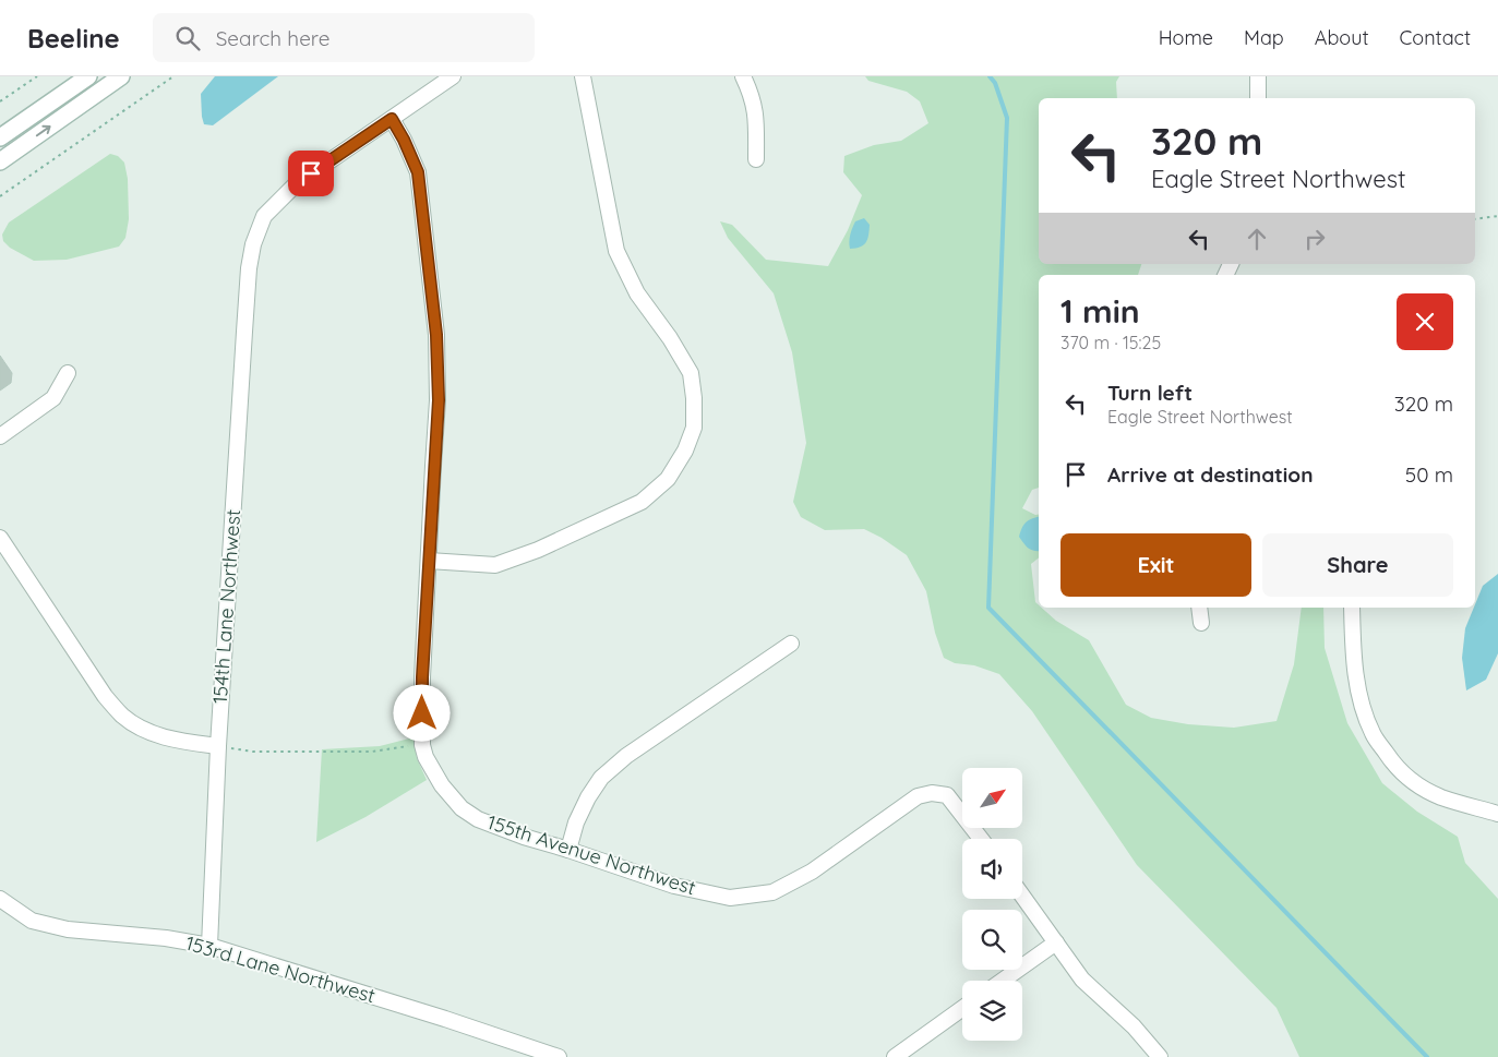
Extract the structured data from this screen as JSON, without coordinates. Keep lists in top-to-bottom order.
{
  "streets": {
    "street": ["154th Lane Northwest", "155th Avenue Northwest", "153rd Lane Northwest"]
  },
  "crossings": [
    ["154th Lane Northwest", "155th Avenue Northwest"],
    ["154th Lane Northwest", "153rd Lane Northwest"]
  ],
  "north": "top right",
  "page": {
    "header": "Beeline",
    "search": "Search here",
    "nav": [
      "Home",
      "Map",
      "About",
      "Contact"
    ],
    "turn": ["320 m", "Eagle Street Northwest"],
    "heading": ["1 min", "370 m · 15:25"],
    "list": [
      {
        "name": "Turn left",
        "note": "Eagle Street Northwest",
        "value": "320 m"
      },
      {
        "name": "Arrive at destination",
        "value": "50 m"
      }
    ],
    "buttons": ["Exit", "Share"]
  }
}
